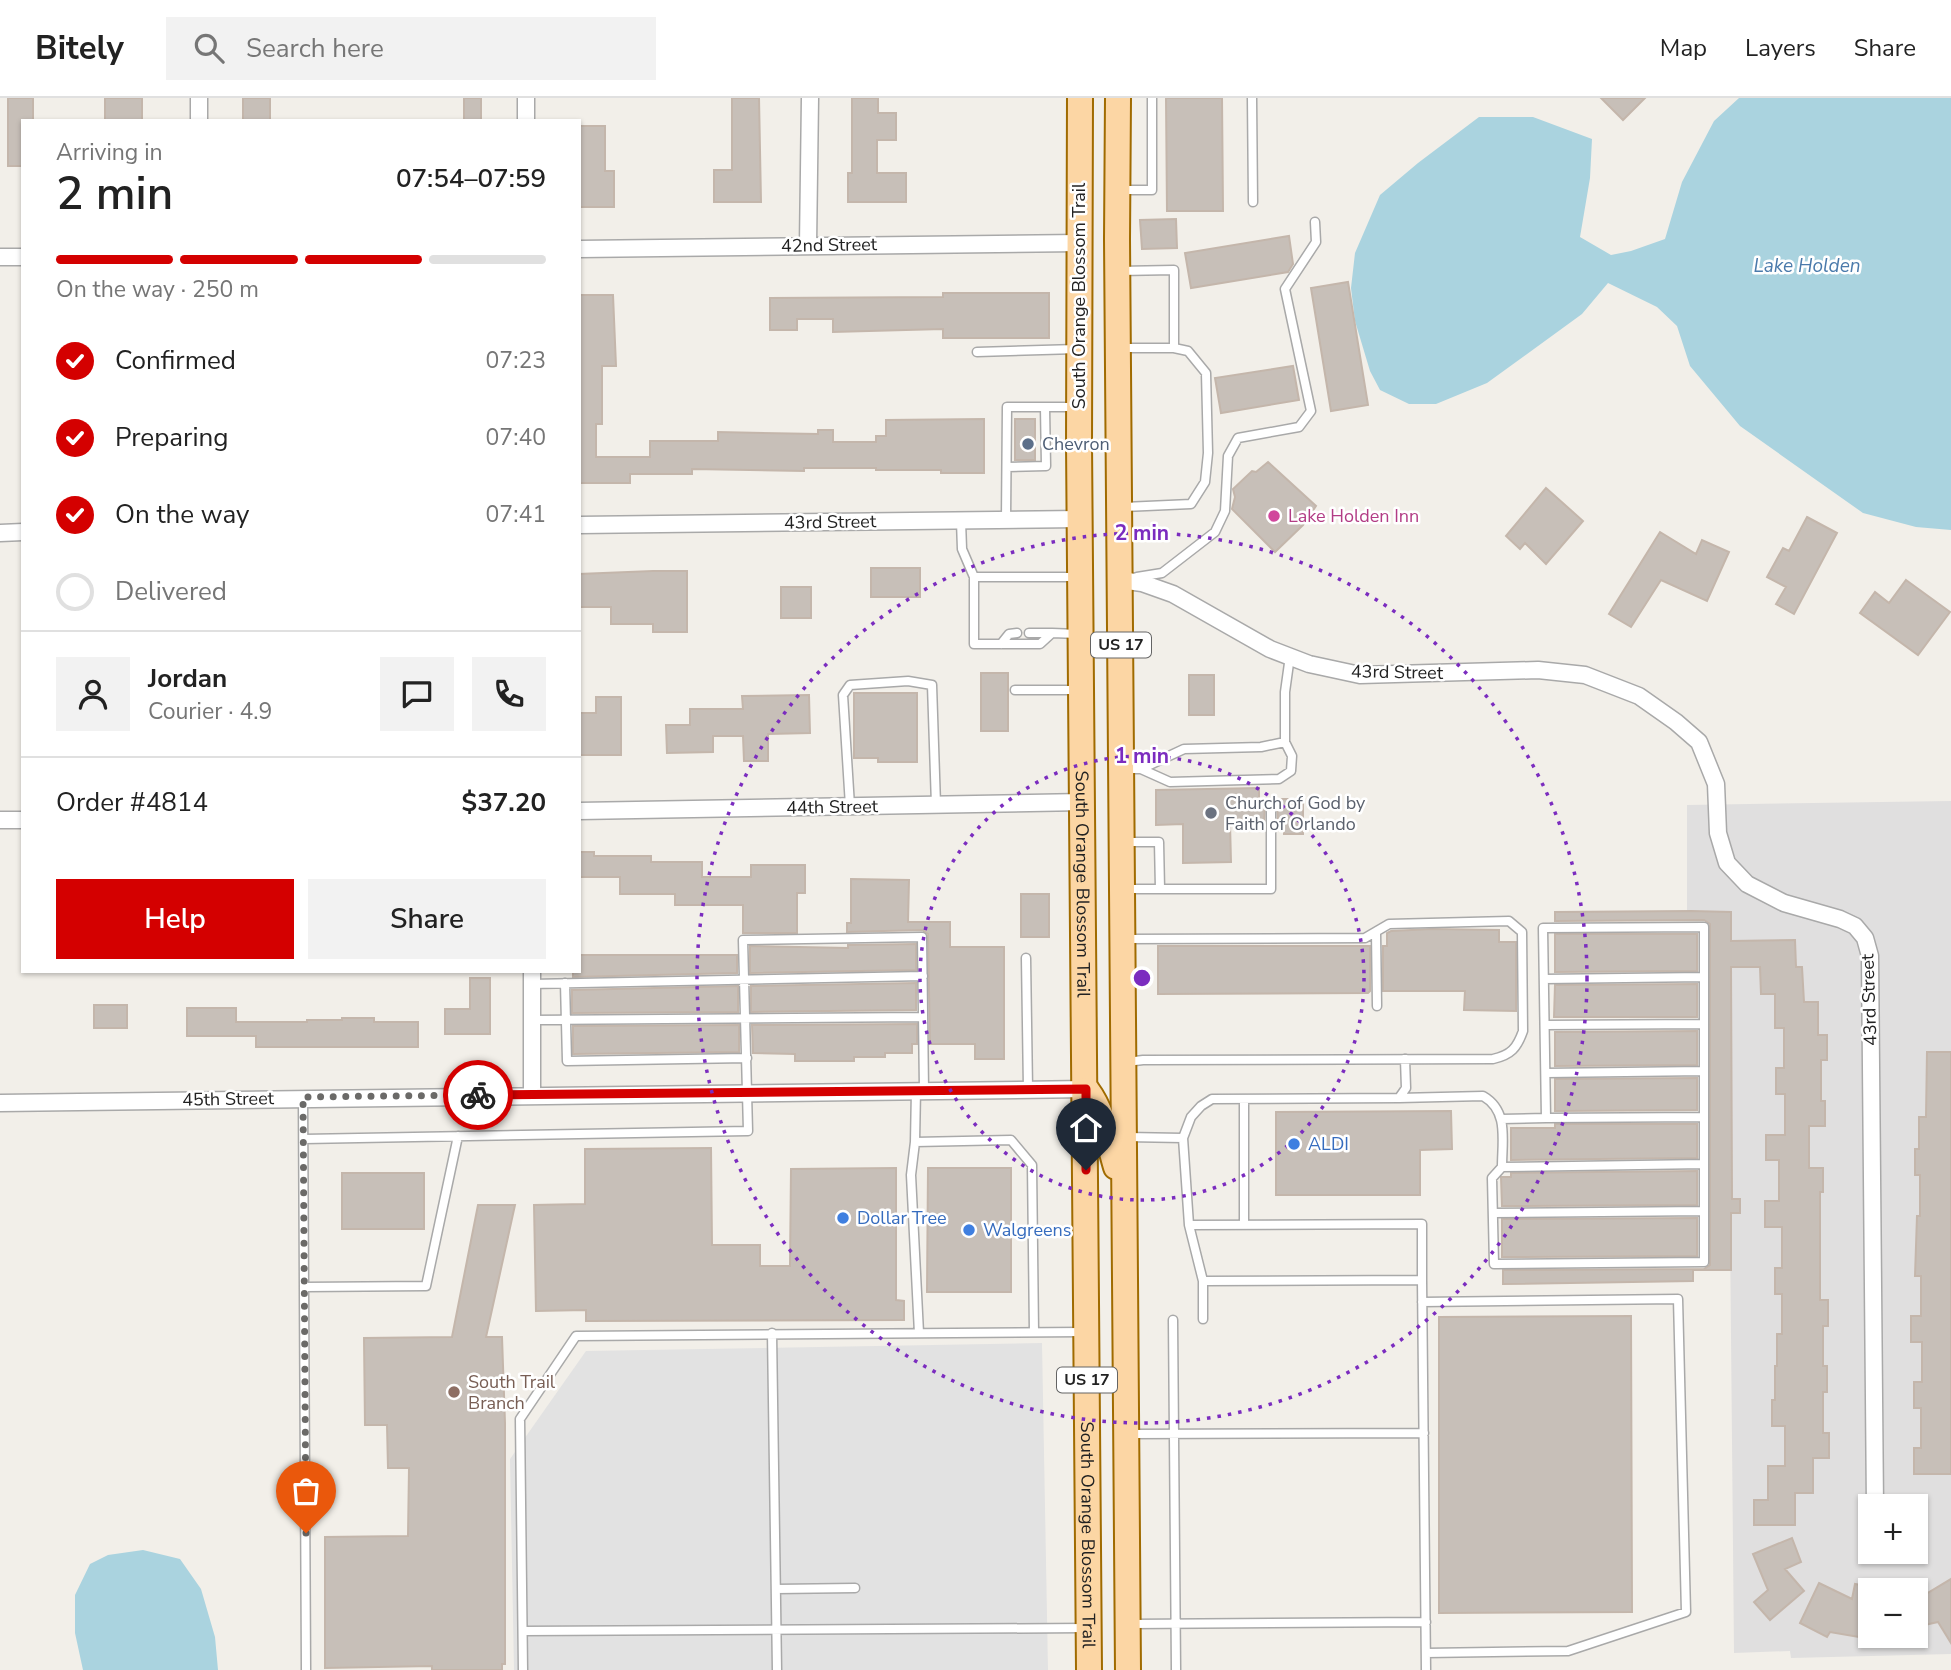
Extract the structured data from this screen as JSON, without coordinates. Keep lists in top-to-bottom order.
{
  "streets": {
    "main road": ["South Orange Blossom Trail", "US 17"],
    "street": [
      "42nd Street",
      "43rd Street",
      "44th Street",
      "45th Street"
    ]
  },
  "crossings": [
    ["42nd Street", "South Orange Blossom Trail"],
    ["South Orange Blossom Trail", "43rd Street"],
    ["South Orange Blossom Trail", "44th Street"],
    ["South Orange Blossom Trail", "45th Street"],
    ["43rd Street", "US 17"]
  ],
  "water": ["Lake Holden"],
  "places": [
    "Chevron",
    "Lake Holden Inn",
    "Church of God by Faith of Orlando",
    "ALDI",
    "Dollar Tree",
    "Walgreens",
    "South Trail Branch"
  ],
  "page": {
    "header": "Bitely",
    "search": "Search here",
    "nav": ["Map", "Layers", "Share"],
    "heading": ["2 min", "Arriving in", "07:54–07:59"],
    "panel": [
      "Jordan",
      "Courier · 4.9",
      "Order #4814",
      "$37.20"
    ],
    "bar": "On the way · 250 m",
    "list": [
      ["Confirmed", "07:23"],
      ["Preparing", "07:40"],
      ["On the way", "07:41"],
      "Delivered"
    ],
    "buttons": ["Help", "Share"],
    "map_buttons": ["+", "−"]
  },
  "rings": ["2 min", "1 min"]
}
